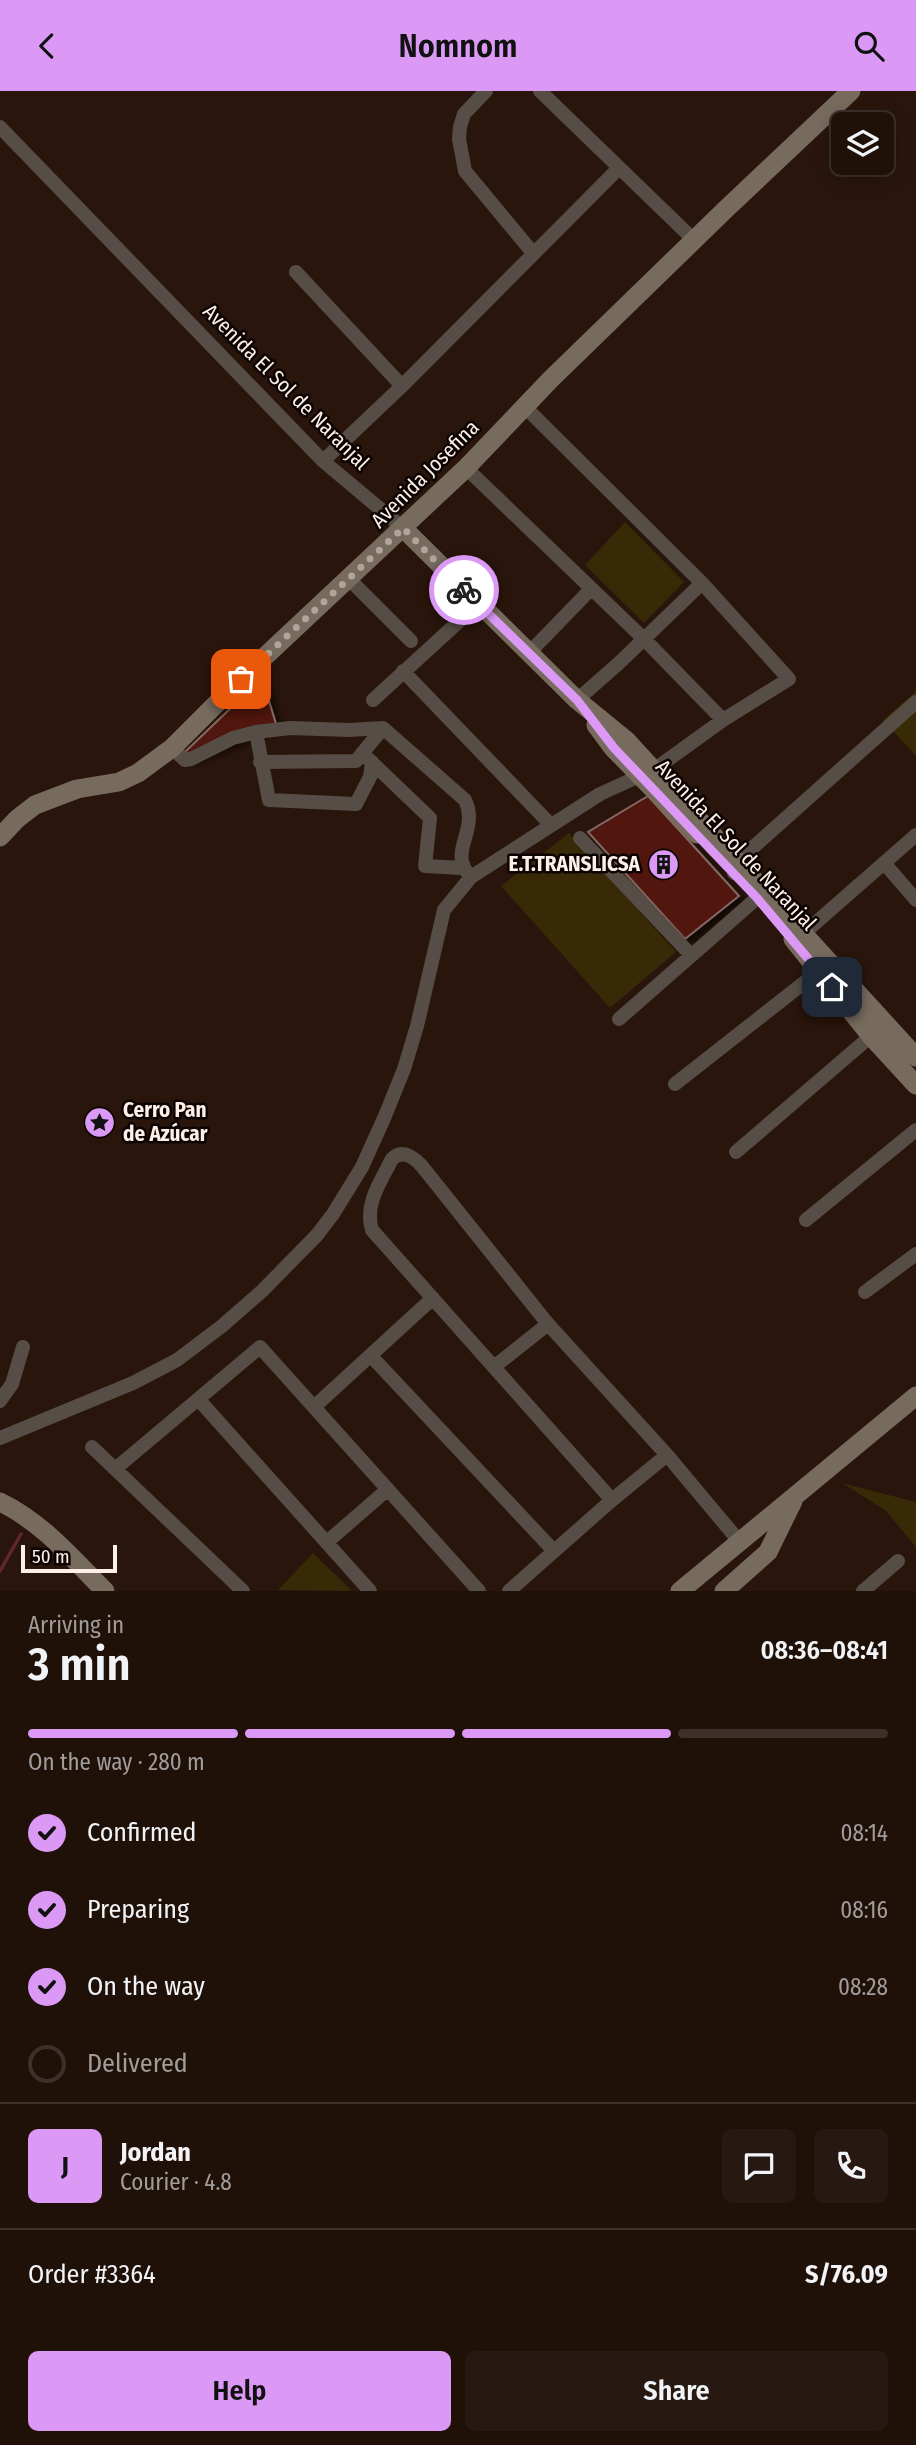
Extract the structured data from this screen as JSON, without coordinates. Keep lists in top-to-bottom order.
{
  "streets": {
    "street": ["Avenida El Sol de Naranjal", "Avenida Josefina"]
  },
  "crossings": [
    ["Avenida El Sol de Naranjal", "Avenida Josefina"]
  ],
  "places": {
    "building": ["E.T.TRANSLICSA"],
    "place": ["Cerro Pan de Azúcar"]
  },
  "scale_bar": "50 m",
  "page": {
    "header": "Nomnom",
    "scale": "50 m",
    "heading": ["3 min", "Arriving in", "08:36–08:41"],
    "panel": [
      "Jordan",
      "Courier · 4.8",
      "Order #3364",
      "S/76.09"
    ],
    "bar": "On the way · 280 m",
    "list": [
      ["Confirmed", "08:14"],
      ["Preparing", "08:16"],
      ["On the way", "08:28"],
      "Delivered"
    ],
    "round": "J",
    "buttons": ["Help", "Share"]
  }
}
